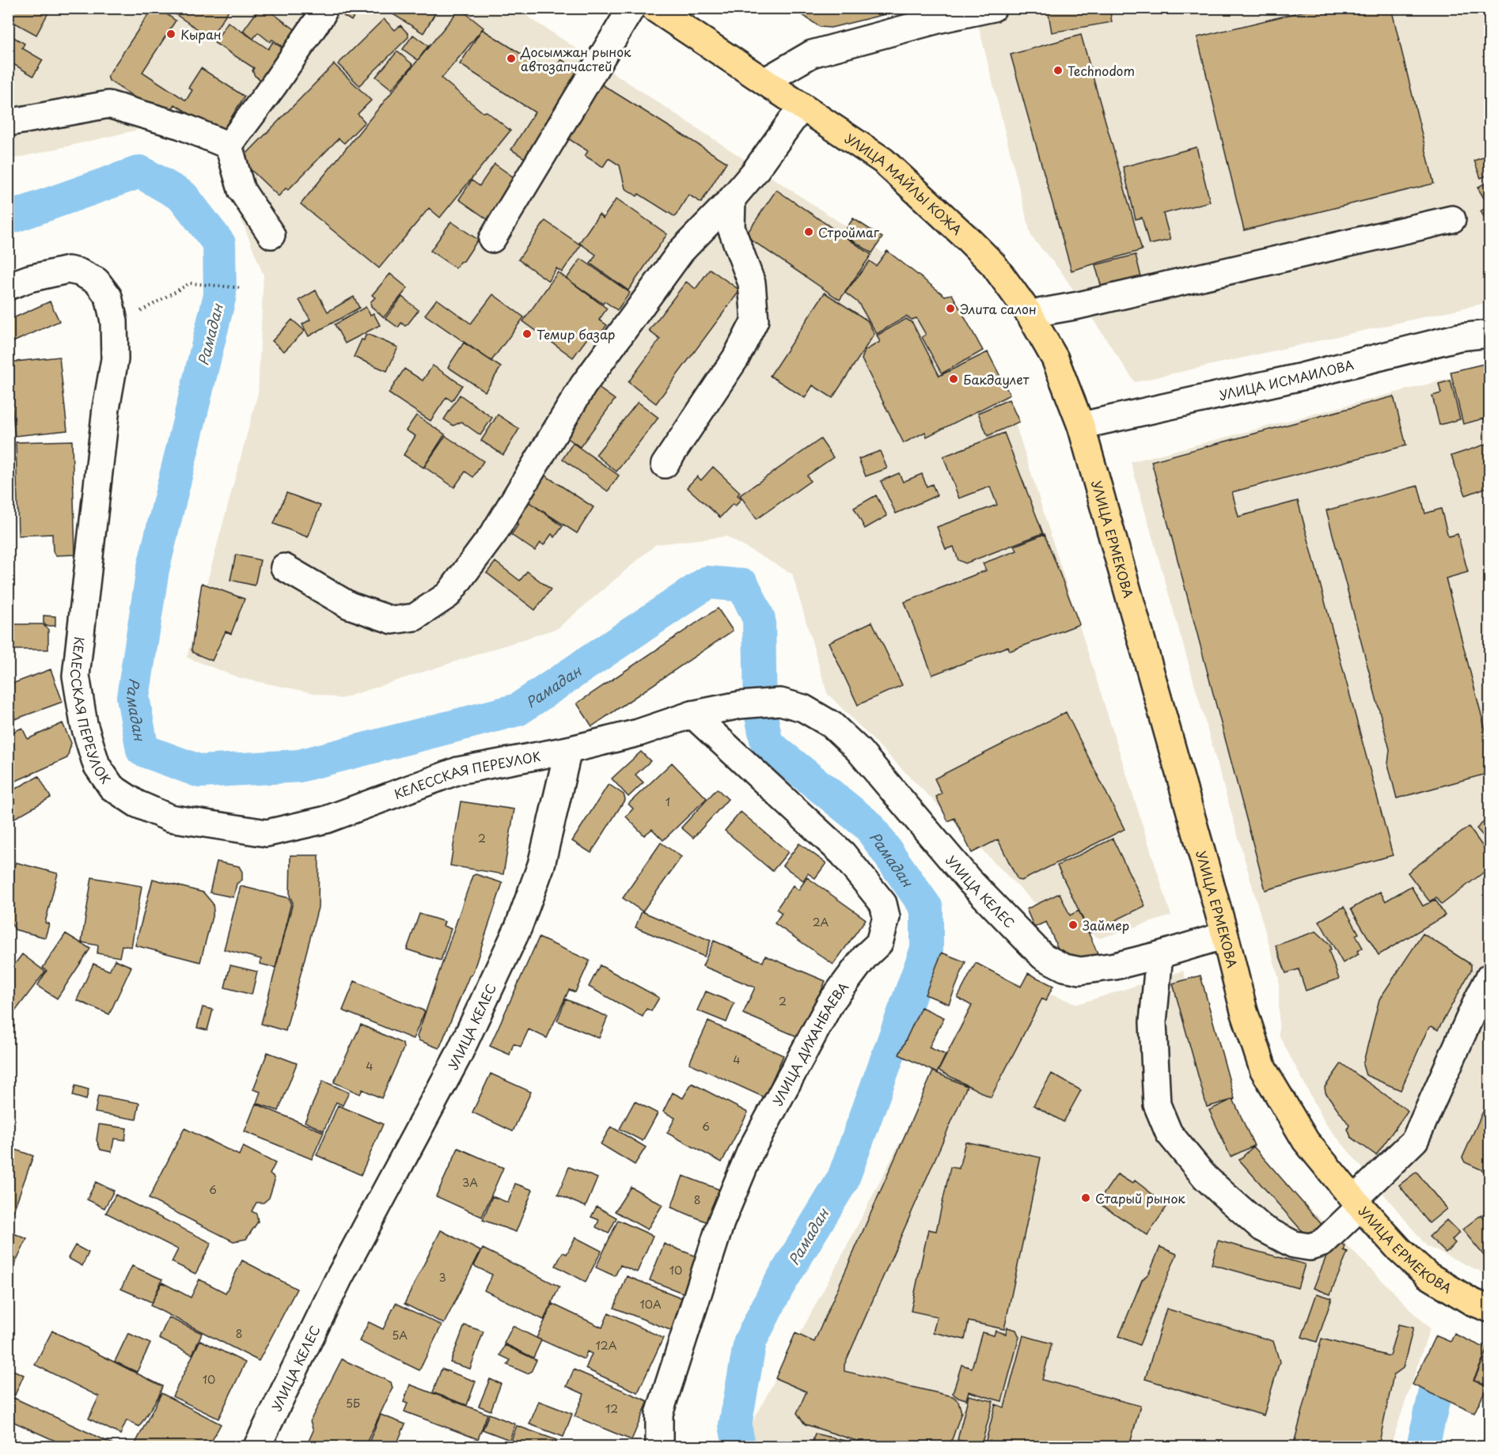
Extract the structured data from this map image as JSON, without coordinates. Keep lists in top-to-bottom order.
{
  "streets": {
    "main road": ["УЛИЦА МАЙЛЫ КОЖА", "УЛИЦА ЕРМЕКОВА"],
    "street": [
      "УЛИЦА ИСМАИЛОВА",
      "КЕЛЕССКАЯ ПЕРЕУЛОК",
      "УЛИЦА КЕЛЕС",
      "УЛИЦА ДИХАНБАЕВА"
    ]
  },
  "crossings": [
    ["УЛИЦА МАЙЛЫ КОЖА", "УЛИЦА ИСМАИЛОВА"],
    ["УЛИЦА МАЙЛЫ КОЖА", "УЛИЦА ЕРМЕКОВА"],
    ["УЛИЦА ИСМАИЛОВА", "УЛИЦА ЕРМЕКОВА"],
    ["УЛИЦА ЕРМЕКОВА", "УЛИЦА КЕЛЕС"],
    ["КЕЛЕССКАЯ ПЕРЕУЛОК", "УЛИЦА КЕЛЕС"],
    ["УЛИЦА КЕЛЕС", "УЛИЦА ДИХАНБАЕВА"]
  ],
  "water": ["Рамадан"],
  "places": [
    "Кыран",
    "Досымжан рынок автозапчастей",
    "Technodom",
    "Строймаг",
    "Элита салон",
    "Темир базар",
    "Бакдаулет",
    "Займер",
    "Старый рынок"
  ],
  "house_numbers": [
    "1",
    "2",
    "2А",
    "2",
    "4",
    "4",
    "6",
    "3А",
    "6",
    "8",
    "10",
    "3",
    "10А",
    "8",
    "5А",
    "12А",
    "10",
    "5Б",
    "12"
  ]
}
